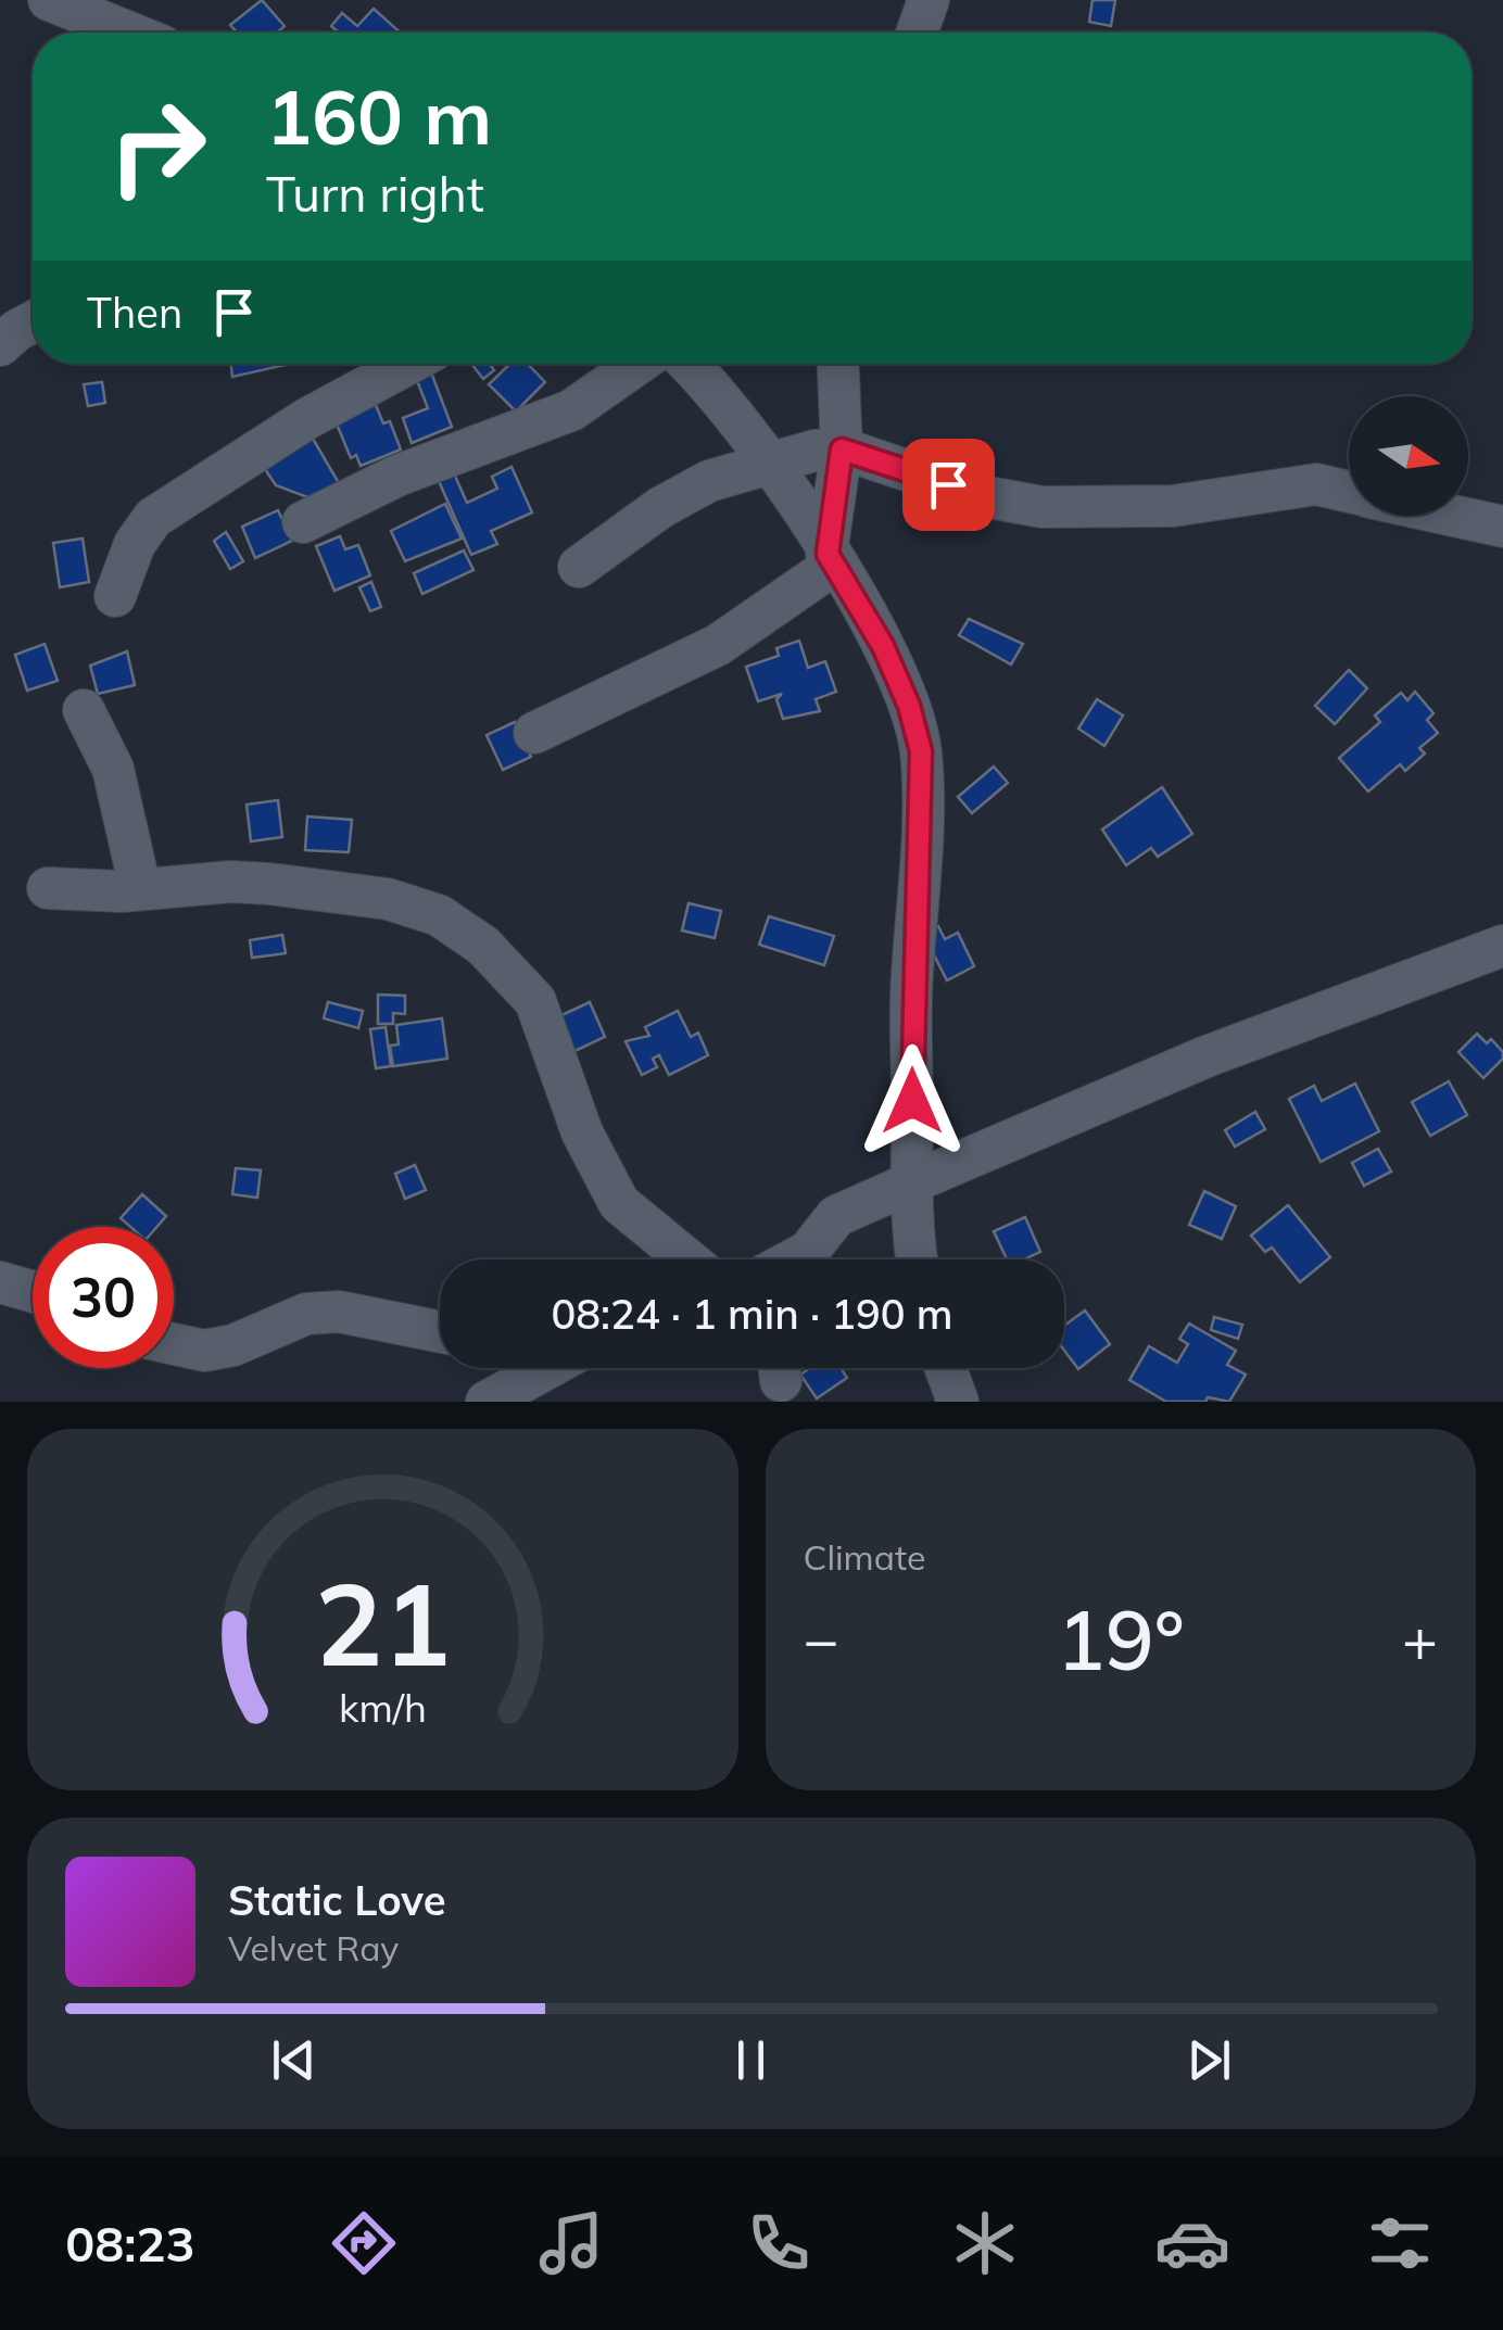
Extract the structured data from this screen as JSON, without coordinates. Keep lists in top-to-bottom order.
{
  "north": "right",
  "page": {
    "turn": ["160 m", "Turn right"],
    "then": "Then",
    "limit": "30",
    "trip": "08:24 · 1 min · 190 m",
    "tile": "Climate",
    "heat": ["−", "19°", "+"],
    "song": ["Static Love", "Velvet Ray"],
    "tabs": "08:23",
    "gauge": ["21", "km/h"]
  }
}
